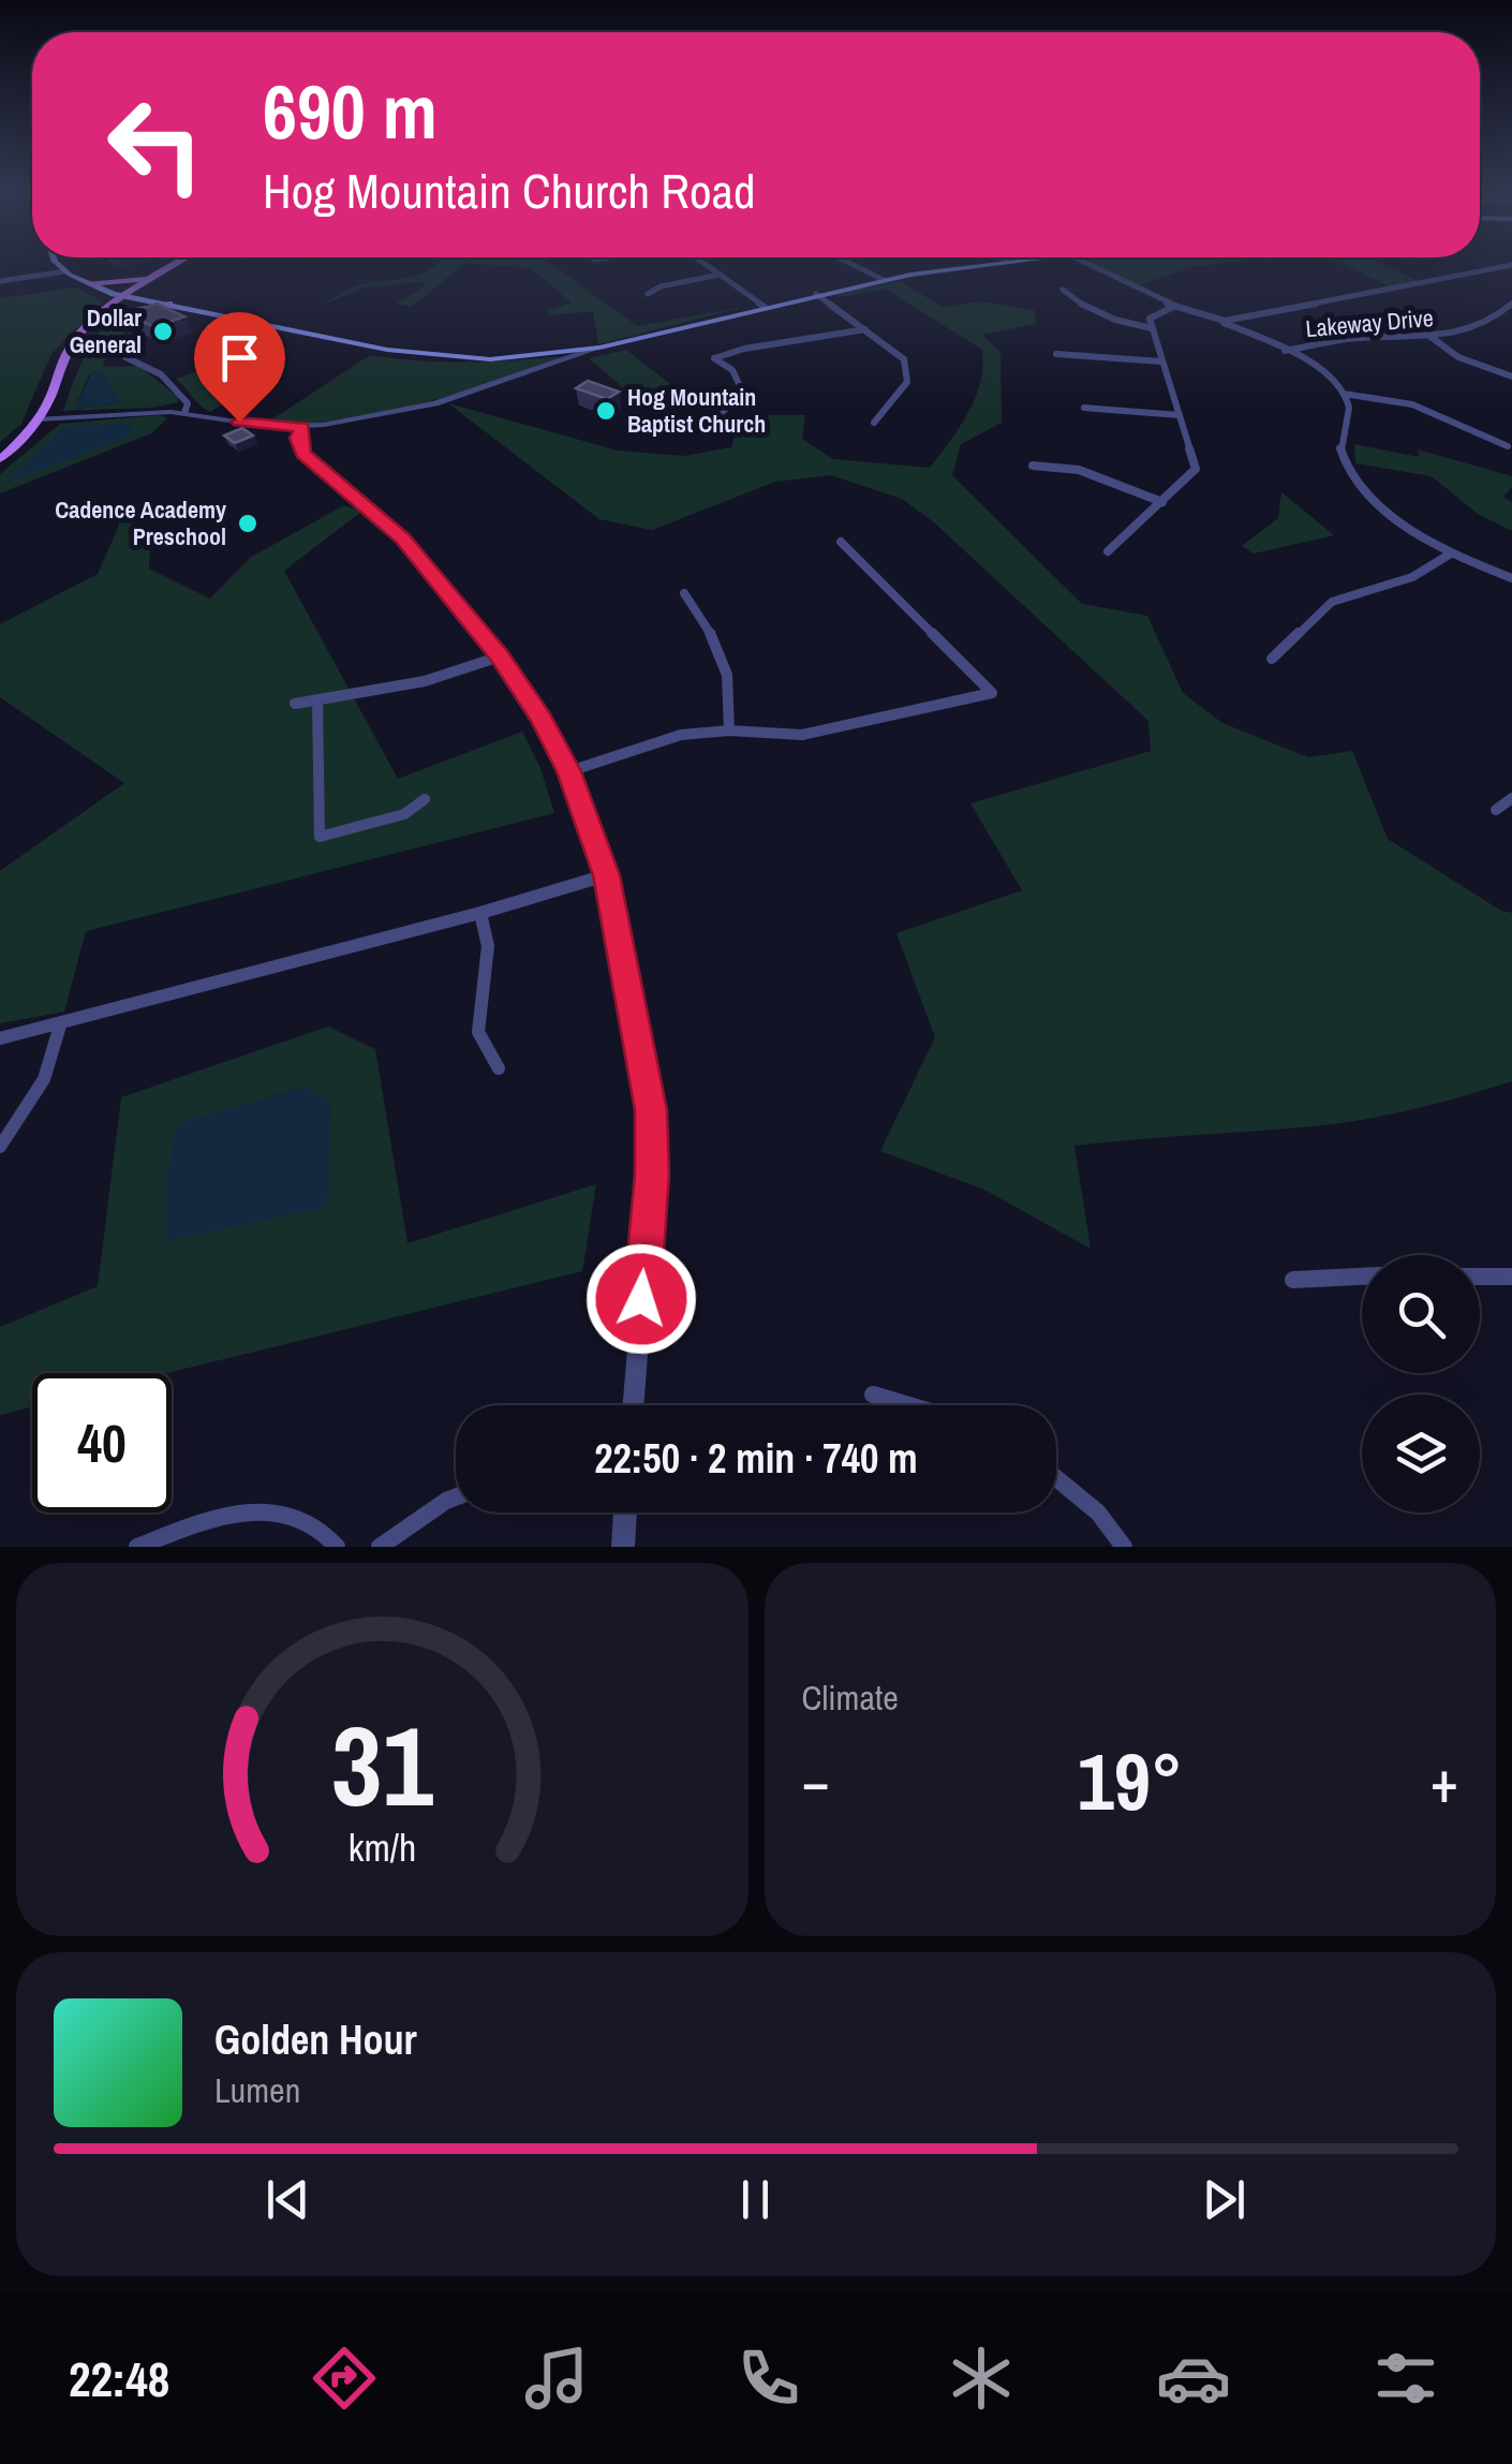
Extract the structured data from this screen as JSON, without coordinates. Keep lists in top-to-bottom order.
{
  "streets": {
    "street": ["Lakeway Drive"]
  },
  "places": ["Dollar General", "Hog Mountain Baptist Church", "Cadence Academy Preschool"],
  "page": {
    "turn": ["690 m", "Hog Mountain Church Road"],
    "limit": "40",
    "trip": "22:50 · 2 min · 740 m",
    "tile": "Climate",
    "heat": ["−", "19°", "+"],
    "song": ["Golden Hour", "Lumen"],
    "tabs": "22:48",
    "gauge": ["31", "km/h"]
  }
}
